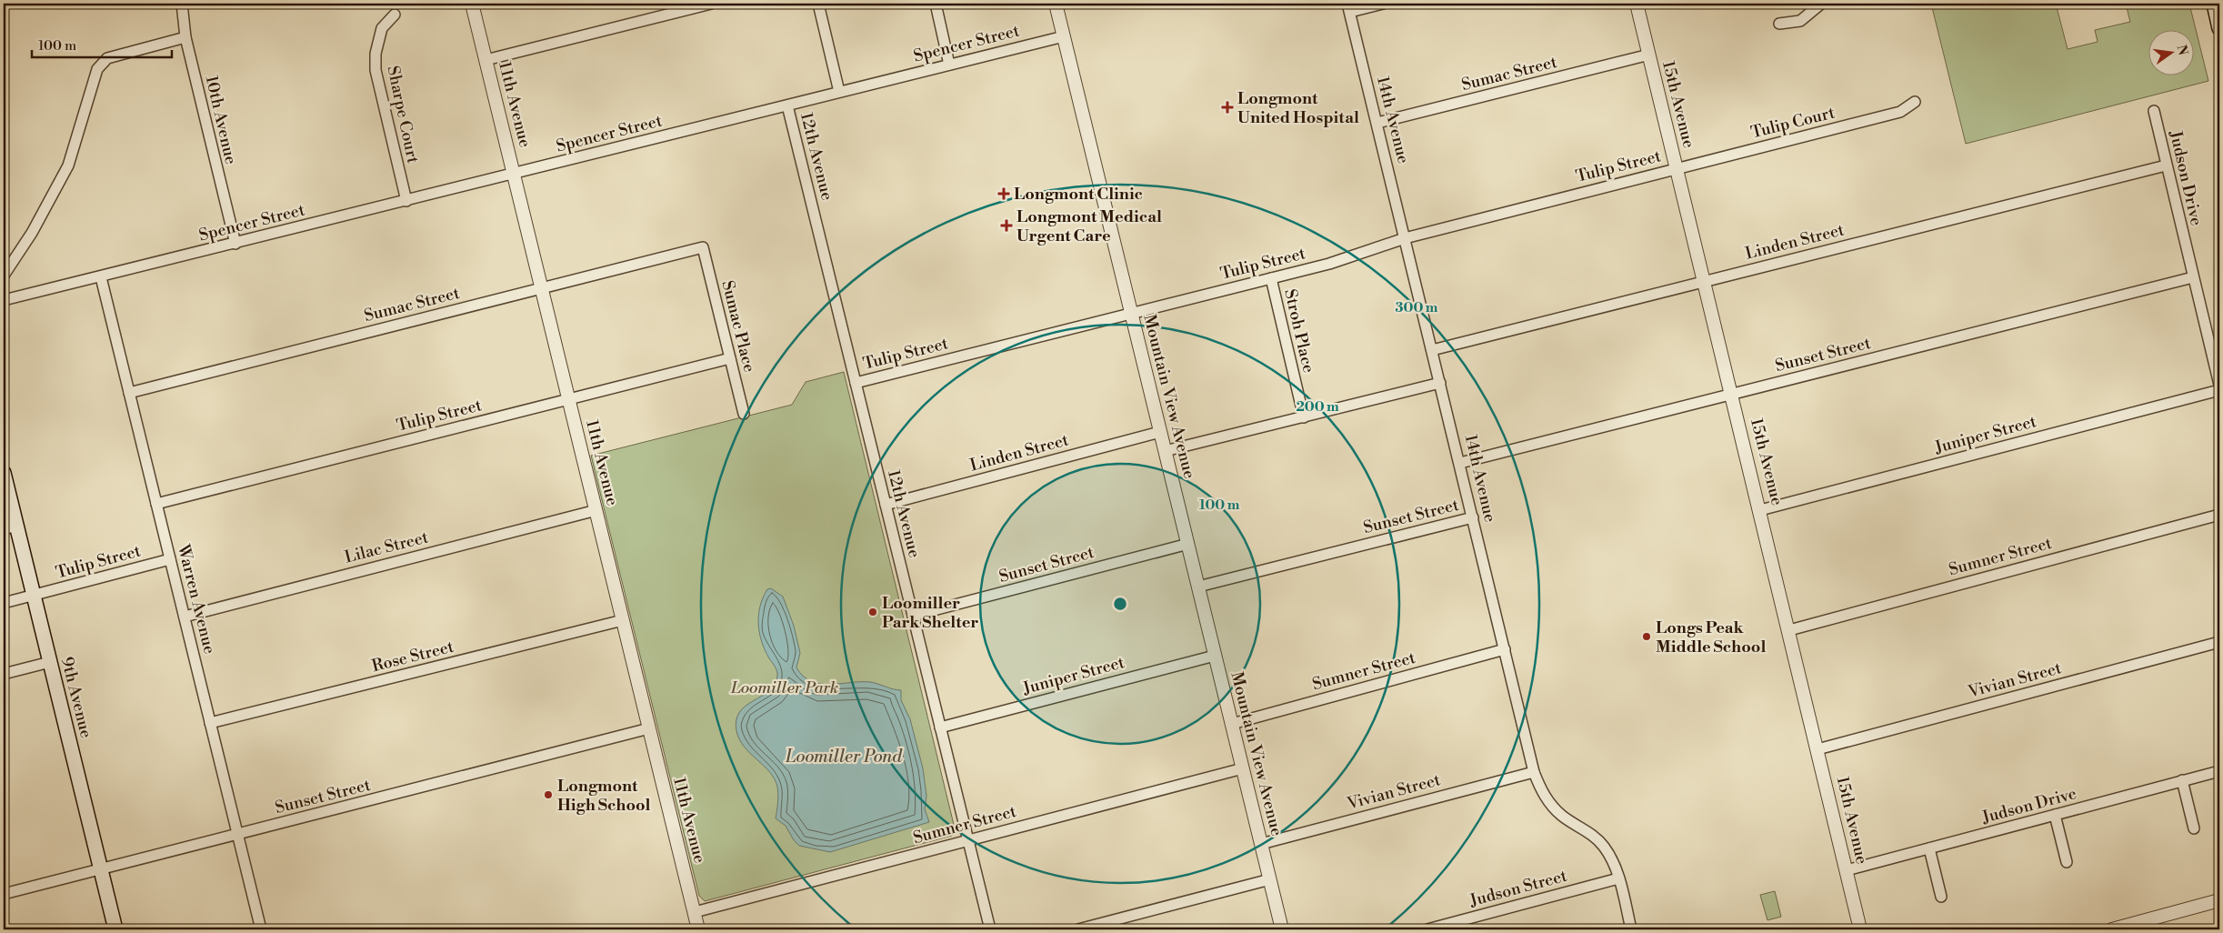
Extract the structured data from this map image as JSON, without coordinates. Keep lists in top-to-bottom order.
{
  "streets": {
    "main road": ["9th Avenue"],
    "street": [
      "Spencer Street",
      "Sumac Street",
      "11th Avenue",
      "15th Avenue",
      "Sharpe Court",
      "10th Avenue",
      "14th Avenue",
      "Tulip Court",
      "12th Avenue",
      "Tulip Street",
      "Judson Drive",
      "Linden Street",
      "Sumac Place",
      "Stroh Place",
      "Sunset Street",
      "Mountain View Avenue",
      "Juniper Street",
      "Lilac Street",
      "Sumner Street",
      "Warren Avenue",
      "Rose Street",
      "Vivian Street",
      "Judson Street"
    ]
  },
  "crossings": [
    ["Spencer Street", "11th Avenue"],
    ["Spencer Street", "Sharpe Court"],
    ["Spencer Street", "10th Avenue"],
    ["Spencer Street", "12th Avenue"],
    ["Spencer Street", "Mountain View Avenue"],
    ["Spencer Street", "Warren Avenue"],
    ["Sumac Street", "11th Avenue"],
    ["Sumac Street", "15th Avenue"],
    ["Sumac Street", "14th Avenue"],
    ["Sumac Street", "Sumac Place"],
    ["Sumac Street", "Warren Avenue"],
    ["11th Avenue", "Tulip Street"],
    ["11th Avenue", "Sunset Street"],
    ["11th Avenue", "Lilac Street"],
    ["11th Avenue", "Sumner Street"],
    ["11th Avenue", "Rose Street"],
    ["15th Avenue", "Tulip Court"],
    ["15th Avenue", "Tulip Street"],
    ["15th Avenue", "Judson Drive"],
    ["15th Avenue", "Linden Street"],
    ["15th Avenue", "Sunset Street"],
    ["15th Avenue", "Juniper Street"],
    ["15th Avenue", "Sumner Street"],
    ["15th Avenue", "Vivian Street"],
    ["14th Avenue", "Tulip Street"],
    ["14th Avenue", "Linden Street"],
    ["14th Avenue", "Sunset Street"],
    ["14th Avenue", "Sumner Street"],
    ["14th Avenue", "Vivian Street"],
    ["14th Avenue", "Judson Street"],
    ["Tulip Court", "Tulip Street"],
    ["12th Avenue", "Tulip Street"],
    ["12th Avenue", "Linden Street"],
    ["12th Avenue", "Sunset Street"],
    ["12th Avenue", "Juniper Street"],
    ["12th Avenue", "Sumner Street"],
    ["Tulip Street", "Sumac Place"],
    ["Tulip Street", "Stroh Place"],
    ["Tulip Street", "Mountain View Avenue"],
    ["Tulip Street", "Warren Avenue"],
    ["Tulip Street", "9th Avenue"],
    ["Judson Drive", "Linden Street"],
    ["Judson Drive", "Sunset Street"],
    ["Linden Street", "Mountain View Avenue"],
    ["Sunset Street", "Mountain View Avenue"],
    ["Sunset Street", "Warren Avenue"],
    ["Sunset Street", "9th Avenue"],
    ["Mountain View Avenue", "Juniper Street"],
    ["Mountain View Avenue", "Sumner Street"],
    ["Mountain View Avenue", "Vivian Street"],
    ["Lilac Street", "Warren Avenue"],
    ["Warren Avenue", "Rose Street"]
  ],
  "water": ["Loomiller Pond"],
  "parks": ["Loomiller Park"],
  "places": {
    "health": ["Longmont United Hospital", "Longmont Clinic", "Longmont Medical Urgent Care"],
    "other": ["Loomiller Park Shelter", "Longs Peak Middle School", "Longmont High School"]
  },
  "scale_bar": "100 m",
  "north": "right",
  "rings": ["300 m", "200 m", "100 m"]
}
